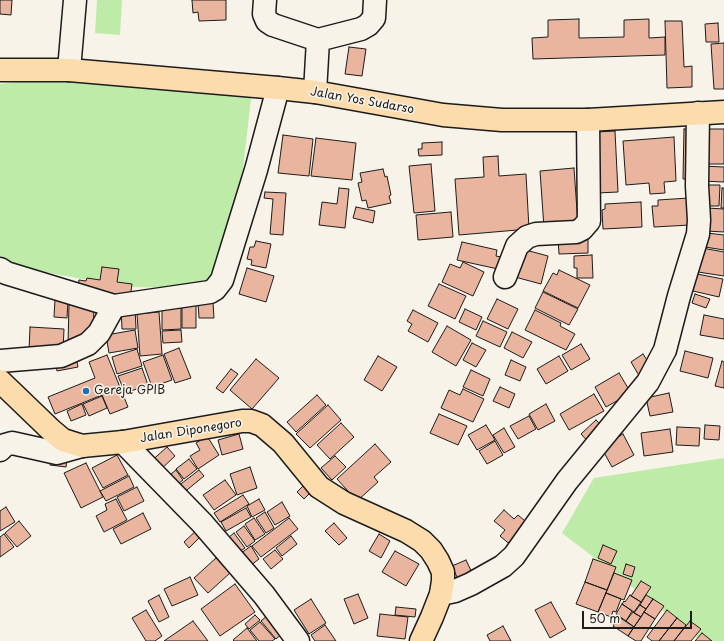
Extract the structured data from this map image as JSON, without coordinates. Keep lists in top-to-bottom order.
{
  "streets": {
    "highway": ["Jalan Yos Sudarso", "Jalan Diponegoro"]
  },
  "places": ["Gereja GPIB"],
  "scale_bar": "50 m"
}
